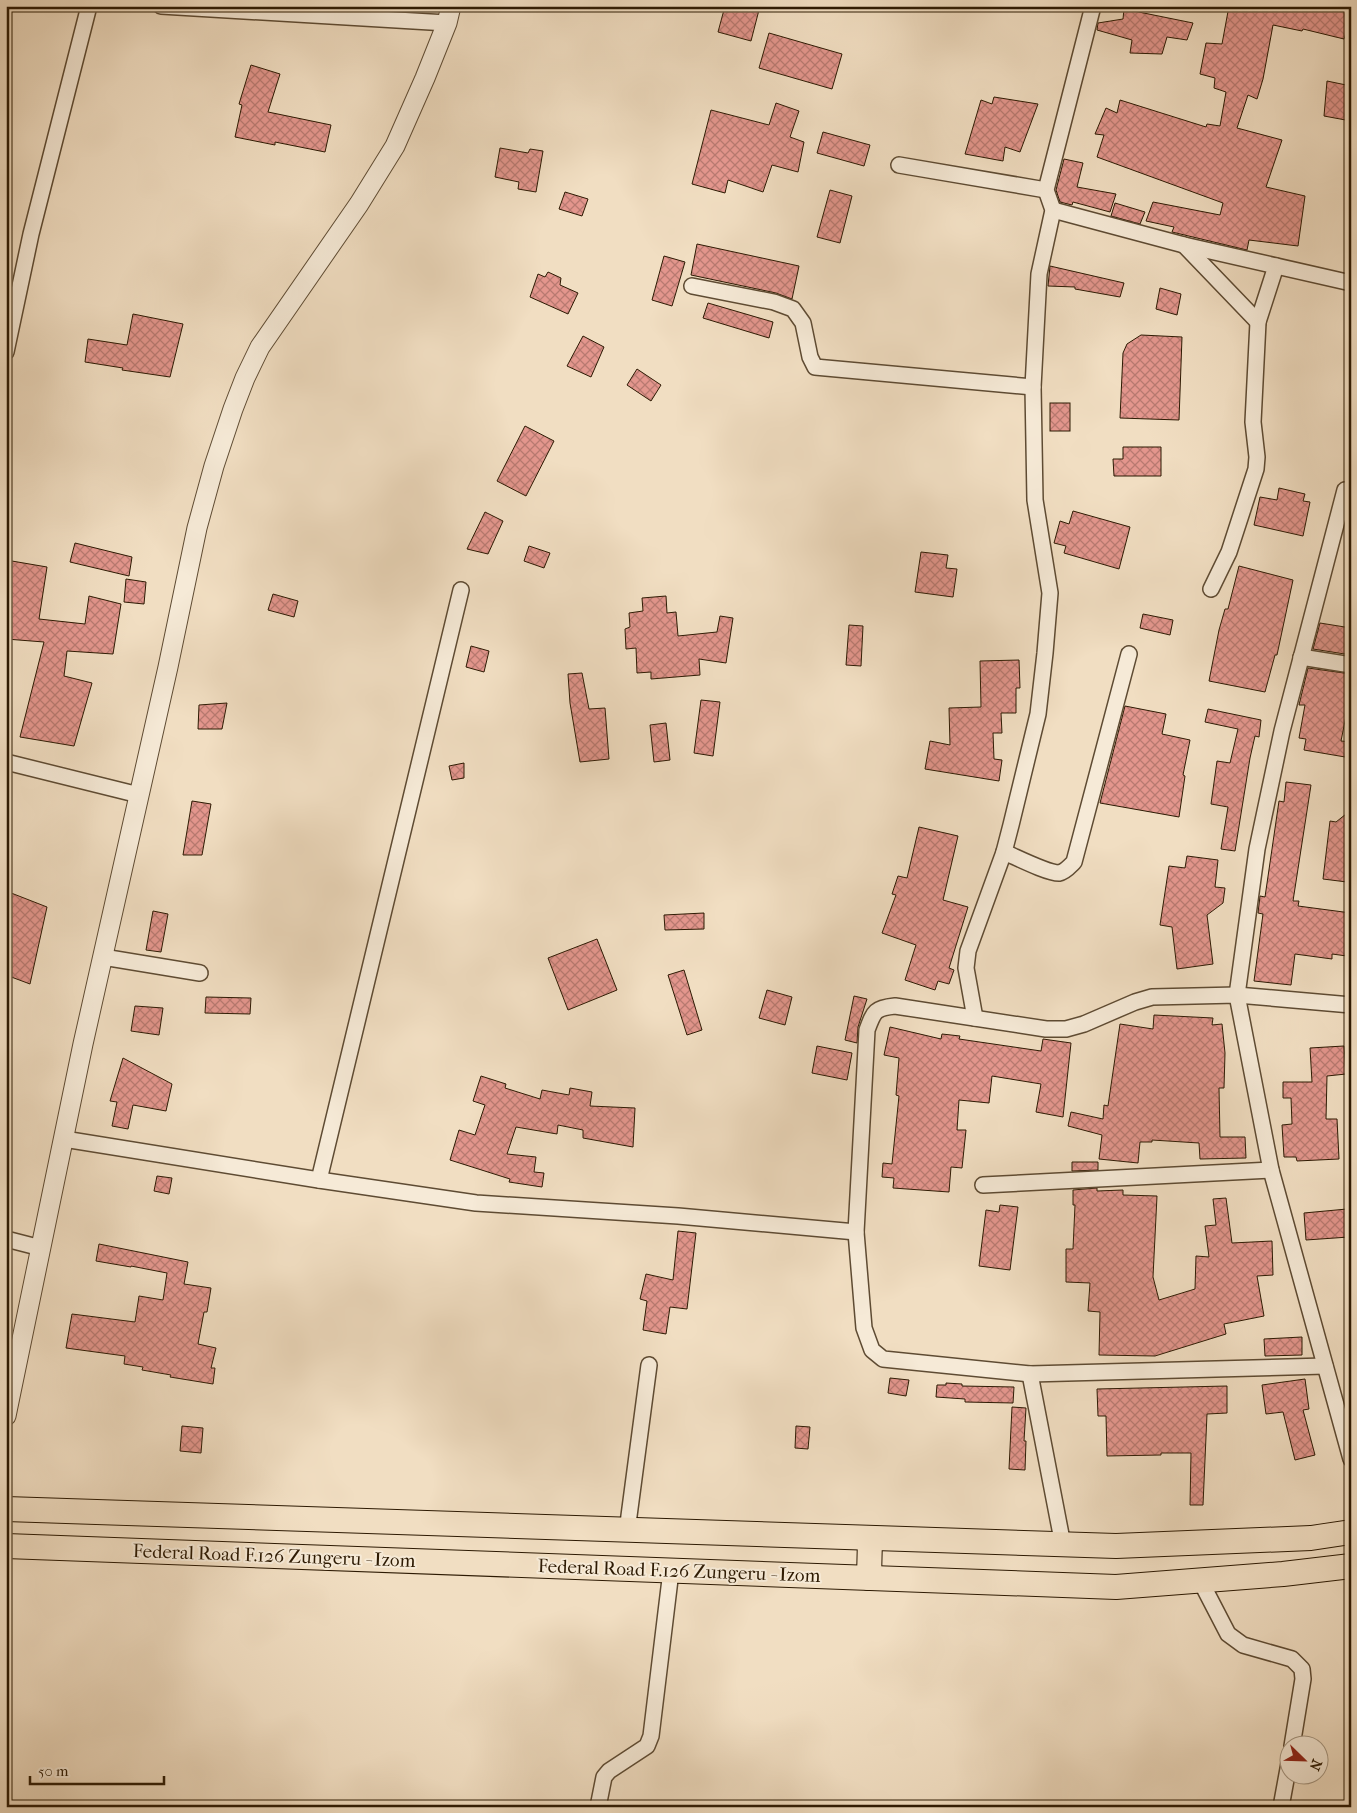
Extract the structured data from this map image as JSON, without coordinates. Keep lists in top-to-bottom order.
{
  "streets": {
    "main road": ["Federal Road F.126 Zungeru - Izom"]
  },
  "scale_bar": "50 m",
  "north": "bottom right"
}
